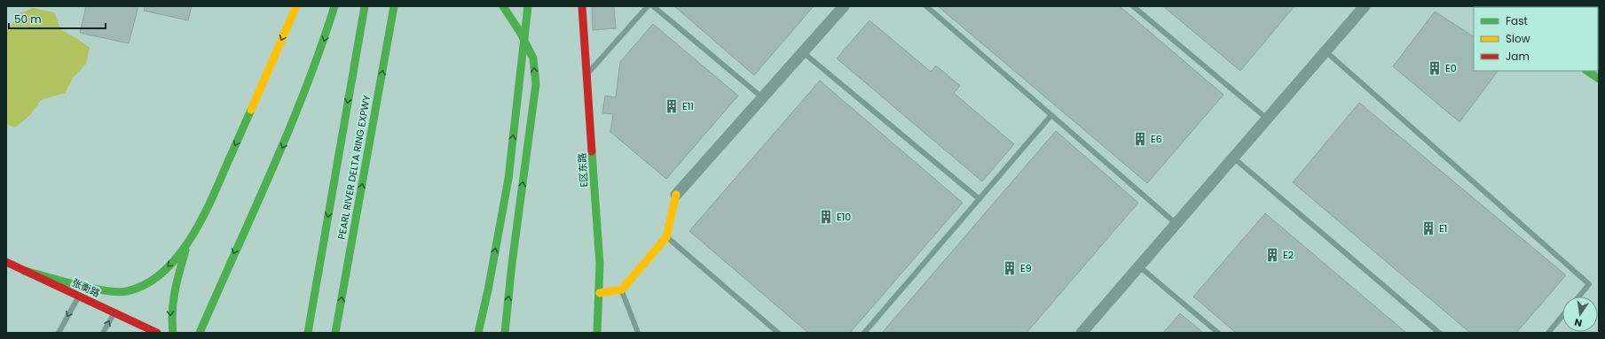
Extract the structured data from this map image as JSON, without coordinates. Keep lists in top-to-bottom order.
{
  "streets": {
    "main road": ["PEARL RIVER DELTA RING EXPWY", "E区东路", "张衡路"]
  },
  "places": {
    "building": [
      "E0",
      "E11",
      "E6",
      "E10",
      "E1",
      "E2",
      "E9"
    ]
  },
  "legend": ["Fast", "Slow", "Jam"],
  "scale_bar": "50 m",
  "north": "bottom"
}
